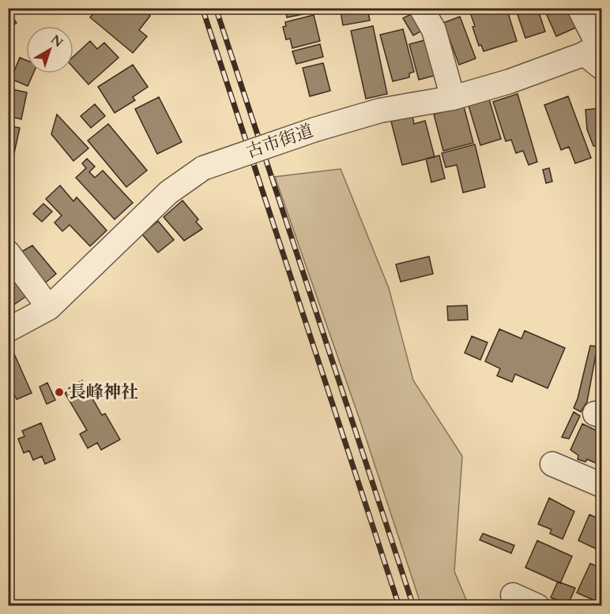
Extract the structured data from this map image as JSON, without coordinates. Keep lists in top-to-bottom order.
{
  "streets": {
    "street": ["古市街道"]
  },
  "places": ["長峰神社"],
  "north": "top right"
}
